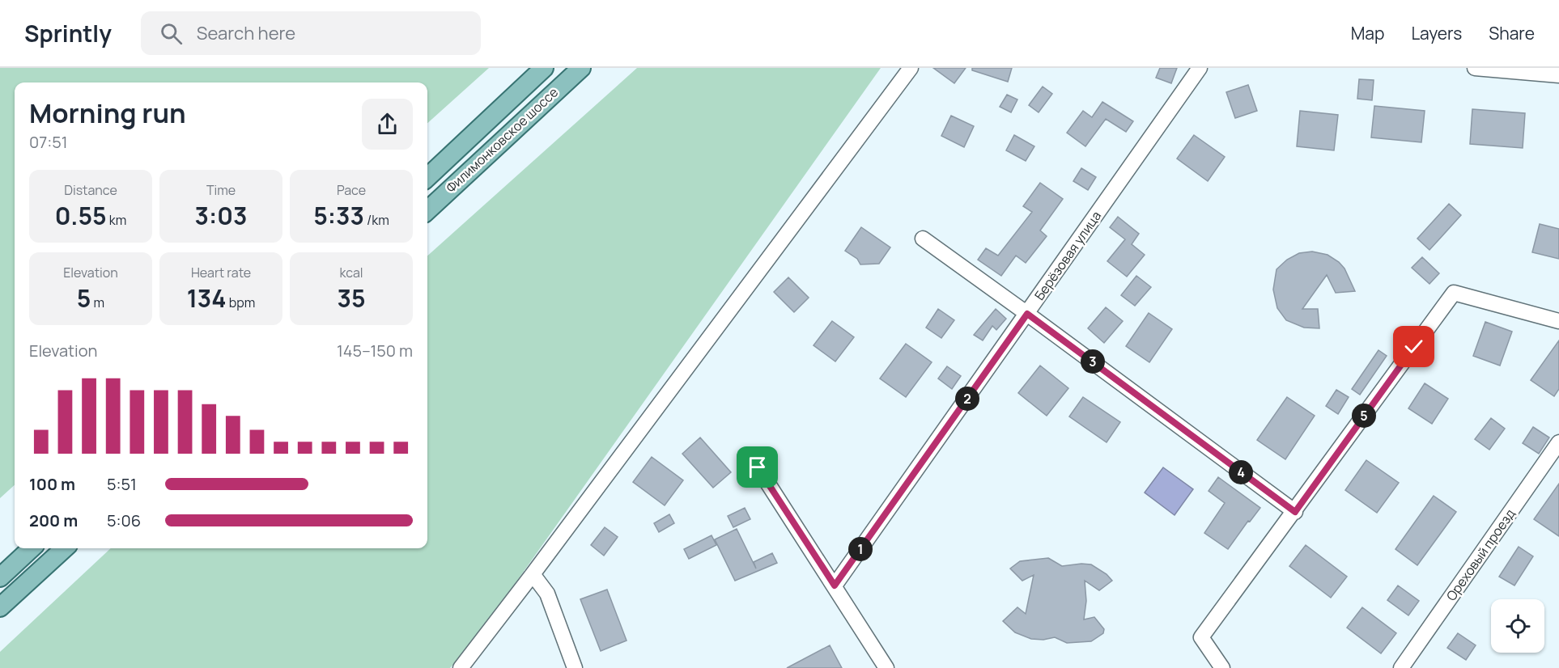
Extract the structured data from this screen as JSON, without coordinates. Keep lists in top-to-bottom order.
{
  "streets": {
    "main road": ["Филимонковское шоссе"],
    "street": ["Берёзовая улица", "Ореховый проезд"]
  },
  "page": {
    "header": "Sprintly",
    "search": "Search here",
    "nav": ["Map", "Layers", "Share"],
    "heading": ["Morning run", "07:51"],
    "stats": [
      ["Distance", "0.55 km"],
      ["Time", "3:03"],
      ["Pace", "5:33 /km"],
      ["Elevation", "5 m"],
      ["Heart rate", "134 bpm"],
      ["kcal", "35"]
    ],
    "chart": ["Elevation", "145–150 m"],
    "pins": [
      "3",
      "2",
      "5",
      "4",
      "1"
    ],
    "list": [
      {
        "name": "100 m",
        "note": "5:51"
      },
      {
        "name": "200 m",
        "note": "5:06"
      }
    ]
  }
}
